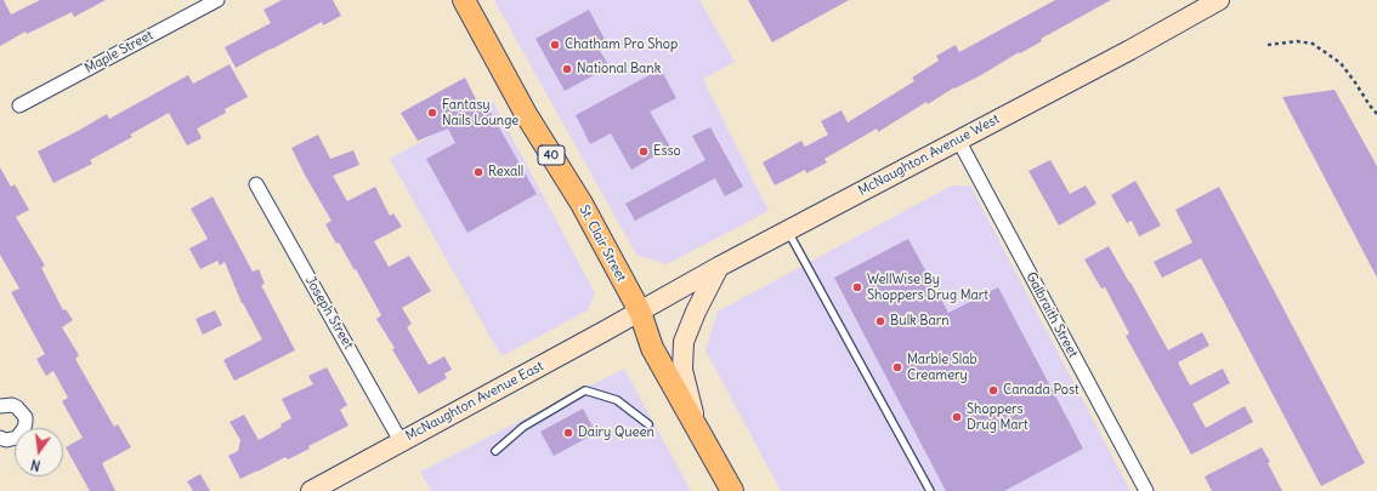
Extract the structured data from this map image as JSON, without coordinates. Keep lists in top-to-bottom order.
{
  "streets": {
    "main road": [
      "40",
      "McNaughton Avenue West",
      "St. Clair Street",
      "McNaughton Avenue East"
    ],
    "street": ["Maple Street", "Joseph Street", "Galbraith Street"]
  },
  "crossings": [
    ["McNaughton Avenue West", "St. Clair Street"],
    ["McNaughton Avenue West", "Galbraith Street"],
    ["McNaughton Avenue West", "McNaughton Avenue East"],
    ["St. Clair Street", "McNaughton Avenue East"],
    ["Joseph Street", "McNaughton Avenue East"]
  ],
  "places": [
    "Chatham Pro Shop",
    "National Bank",
    "Fantasy Nails Lounge",
    "Esso",
    "Rexall",
    "WellWise By Shoppers Drug Mart",
    "Bulk Barn",
    "Marble Slab Creamery",
    "Canada Post",
    "Shoppers Drug Mart",
    "Dairy Queen"
  ],
  "north": "bottom"
}
